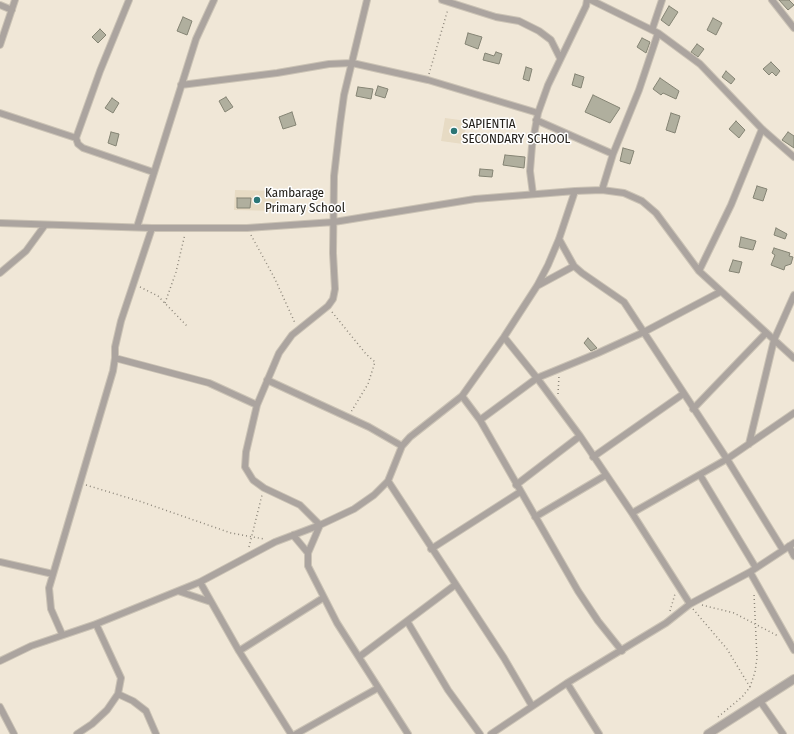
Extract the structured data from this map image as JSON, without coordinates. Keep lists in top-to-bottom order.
{
  "places": ["SAPIENTIA SECONDARY SCHOOL", "Kambarage Primary School"]
}
